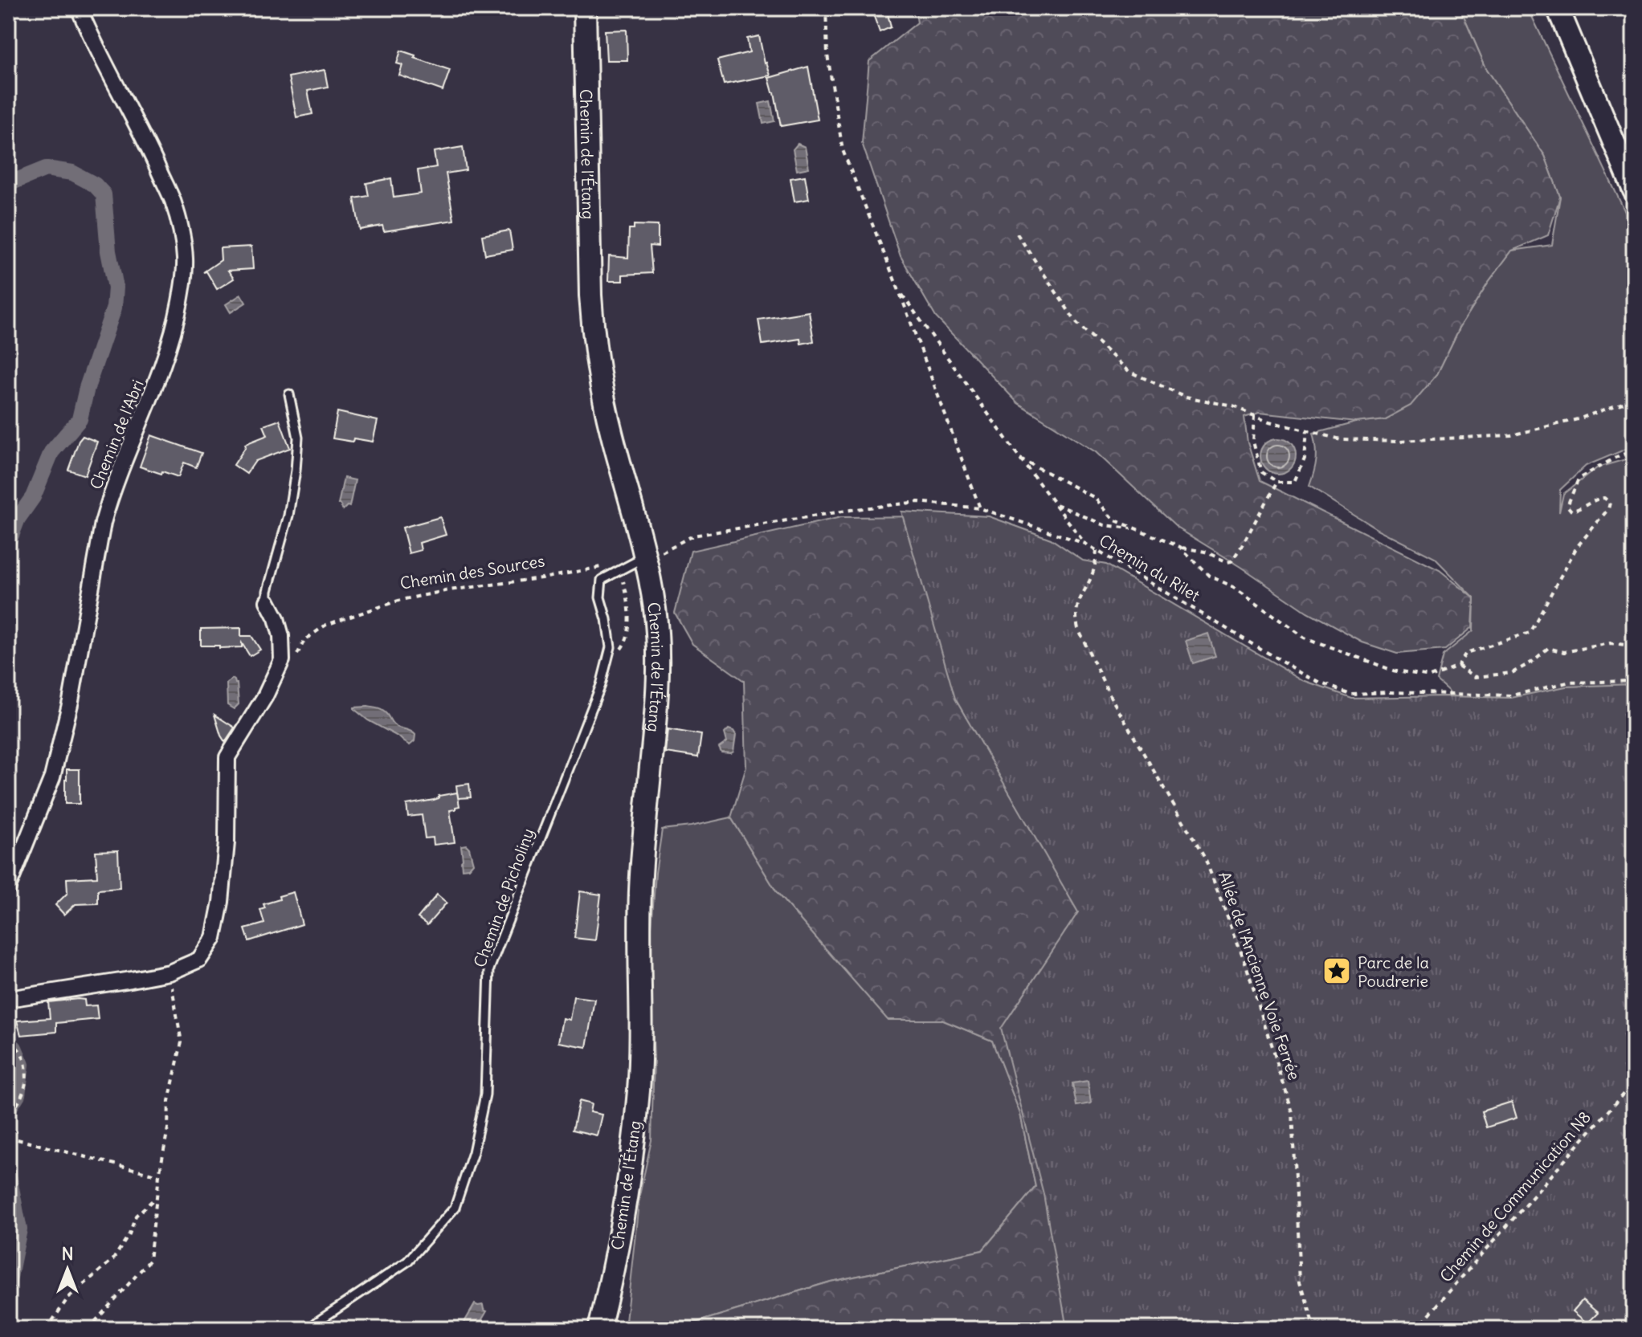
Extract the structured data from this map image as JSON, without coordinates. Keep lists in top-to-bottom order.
{
  "streets": {
    "main road": ["Chemin de l’Étang"],
    "street": ["Chemin de l'Abri"],
    "lane": ["Chemin de Picholiny"],
    "path": [
      "Chemin du Rilet",
      "Chemin des Sources",
      "Allée de l'Ancienne Voie Ferrée",
      "Chemin de Communication N8"
    ]
  },
  "crossings": [
    ["Chemin de l’Étang", "Chemin du Rilet"],
    ["Chemin de l’Étang", "Chemin de Picholiny"],
    ["Chemin du Rilet", "Chemin de Picholiny"],
    ["Chemin du Rilet", "Allée de l'Ancienne Voie Ferrée"]
  ],
  "places": {
    "place": ["Parc de la Poudrerie"]
  },
  "north": "top"
}
